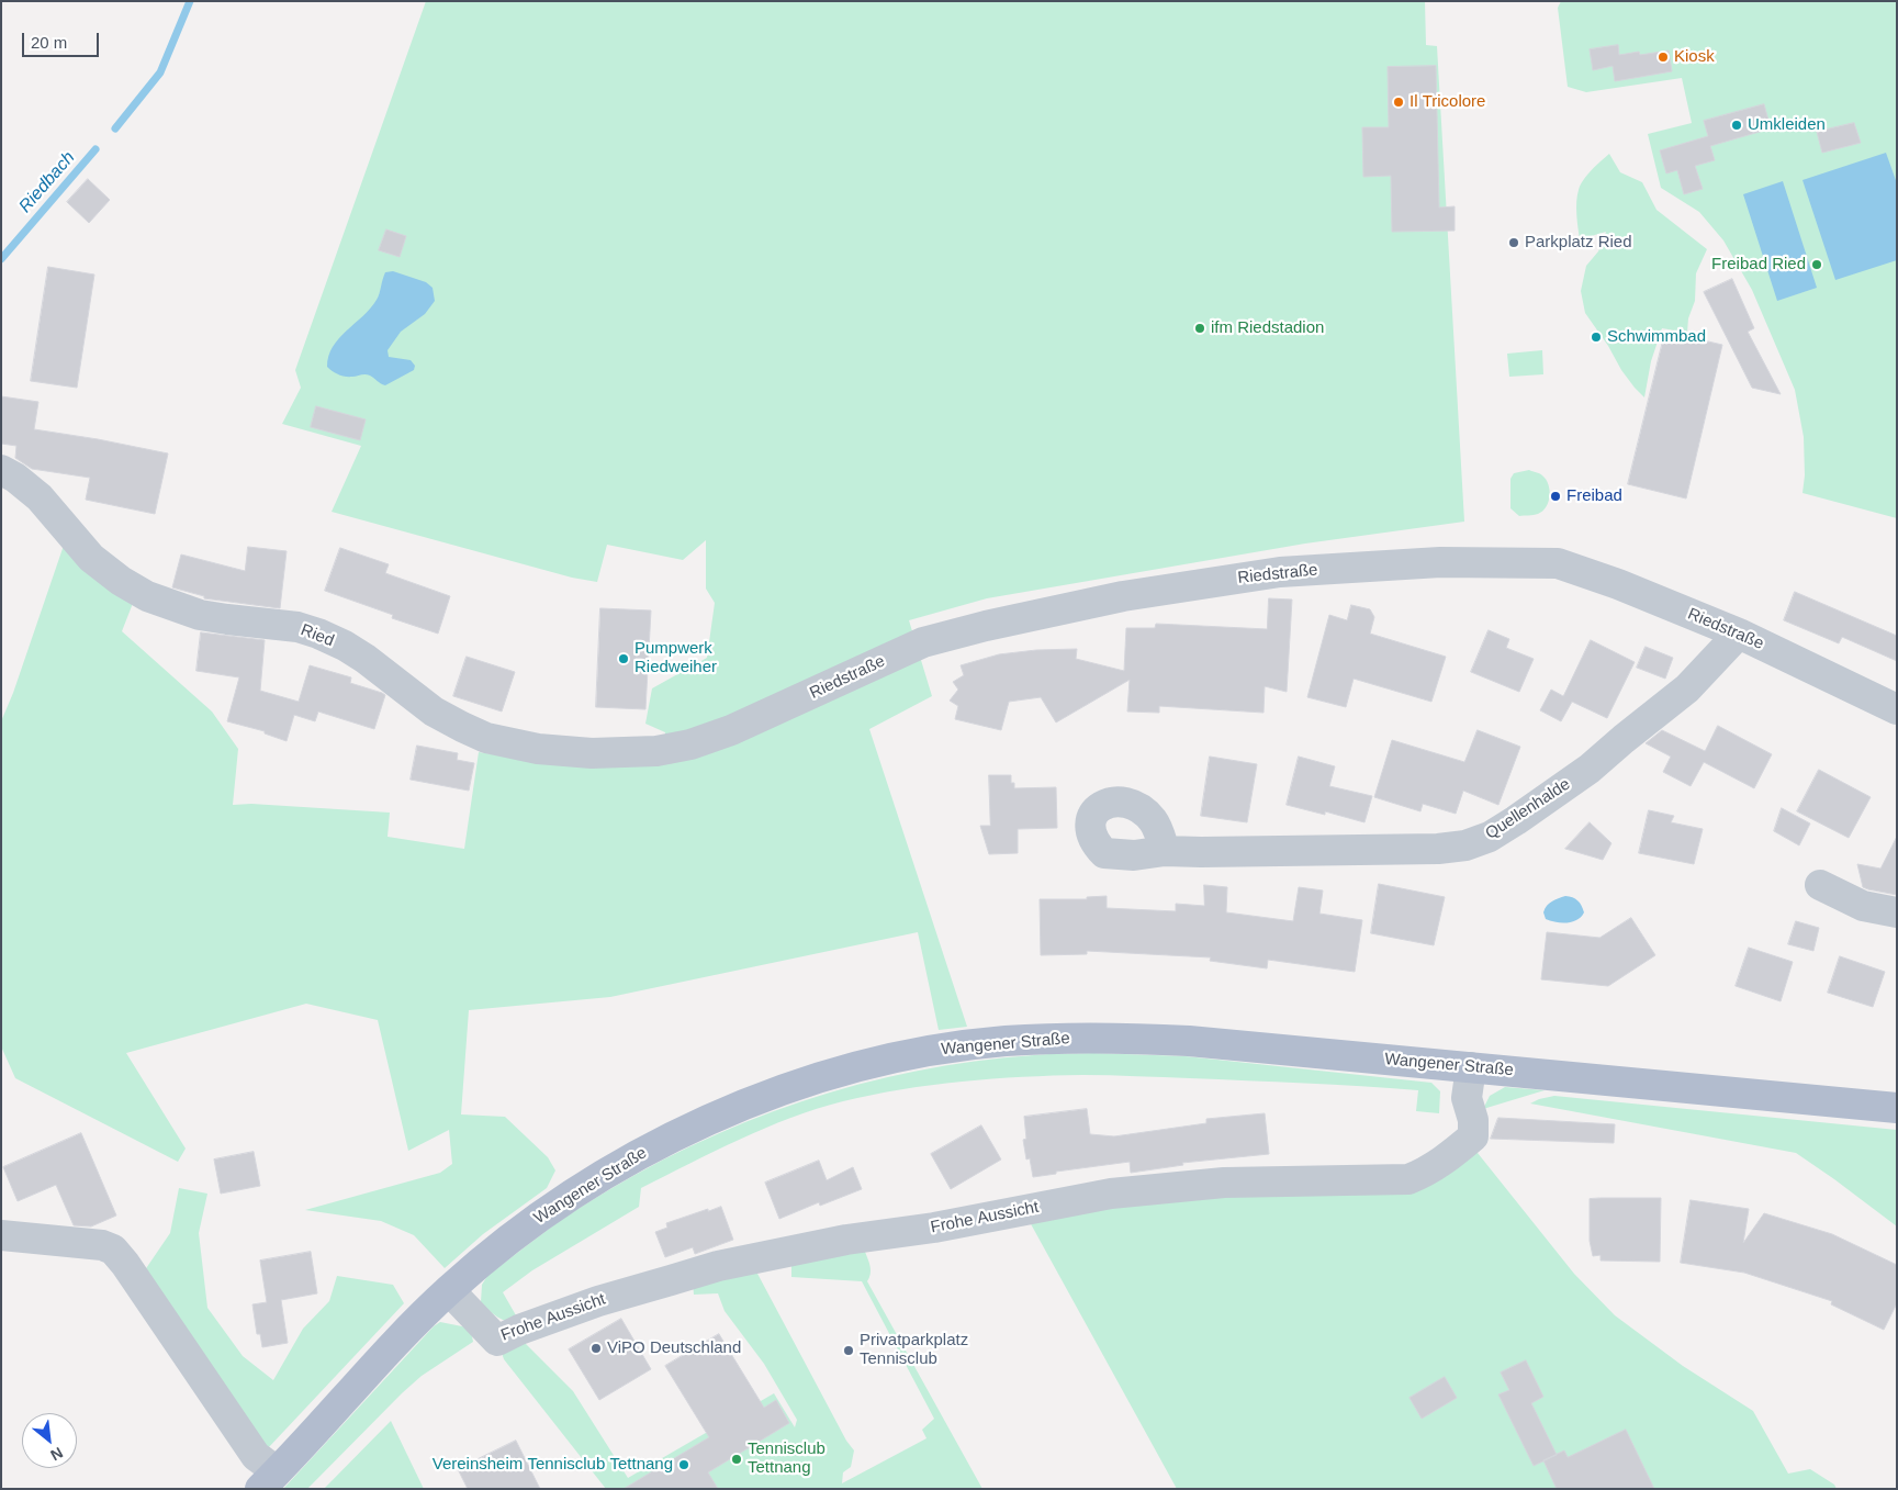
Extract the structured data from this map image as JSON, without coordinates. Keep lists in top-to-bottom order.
{
  "streets": {
    "main road": ["Wangener Straße"],
    "street": [
      "Riedstraße",
      "Ried",
      "Quellenhalde",
      "Frohe Aussicht"
    ]
  },
  "crossings": [
    ["Riedstraße", "Ried"],
    ["Riedstraße", "Quellenhalde"],
    ["Wangener Straße", "Frohe Aussicht"]
  ],
  "water": ["Riedbach"],
  "places": [
    "Kiosk",
    "Il Tricolore",
    "Umkleiden",
    "Parkplatz Ried",
    "Freibad Ried",
    "ifm Riedstadion",
    "Schwimmbad",
    "Freibad",
    "Pumpwerk Riedweiher",
    "ViPO Deutschland",
    "Privatparkplatz Tennisclub",
    "Tennisclub Tettnang",
    "Vereinsheim Tennisclub Tettnang"
  ],
  "scale_bar": "20 m",
  "north": "bottom right"
}
